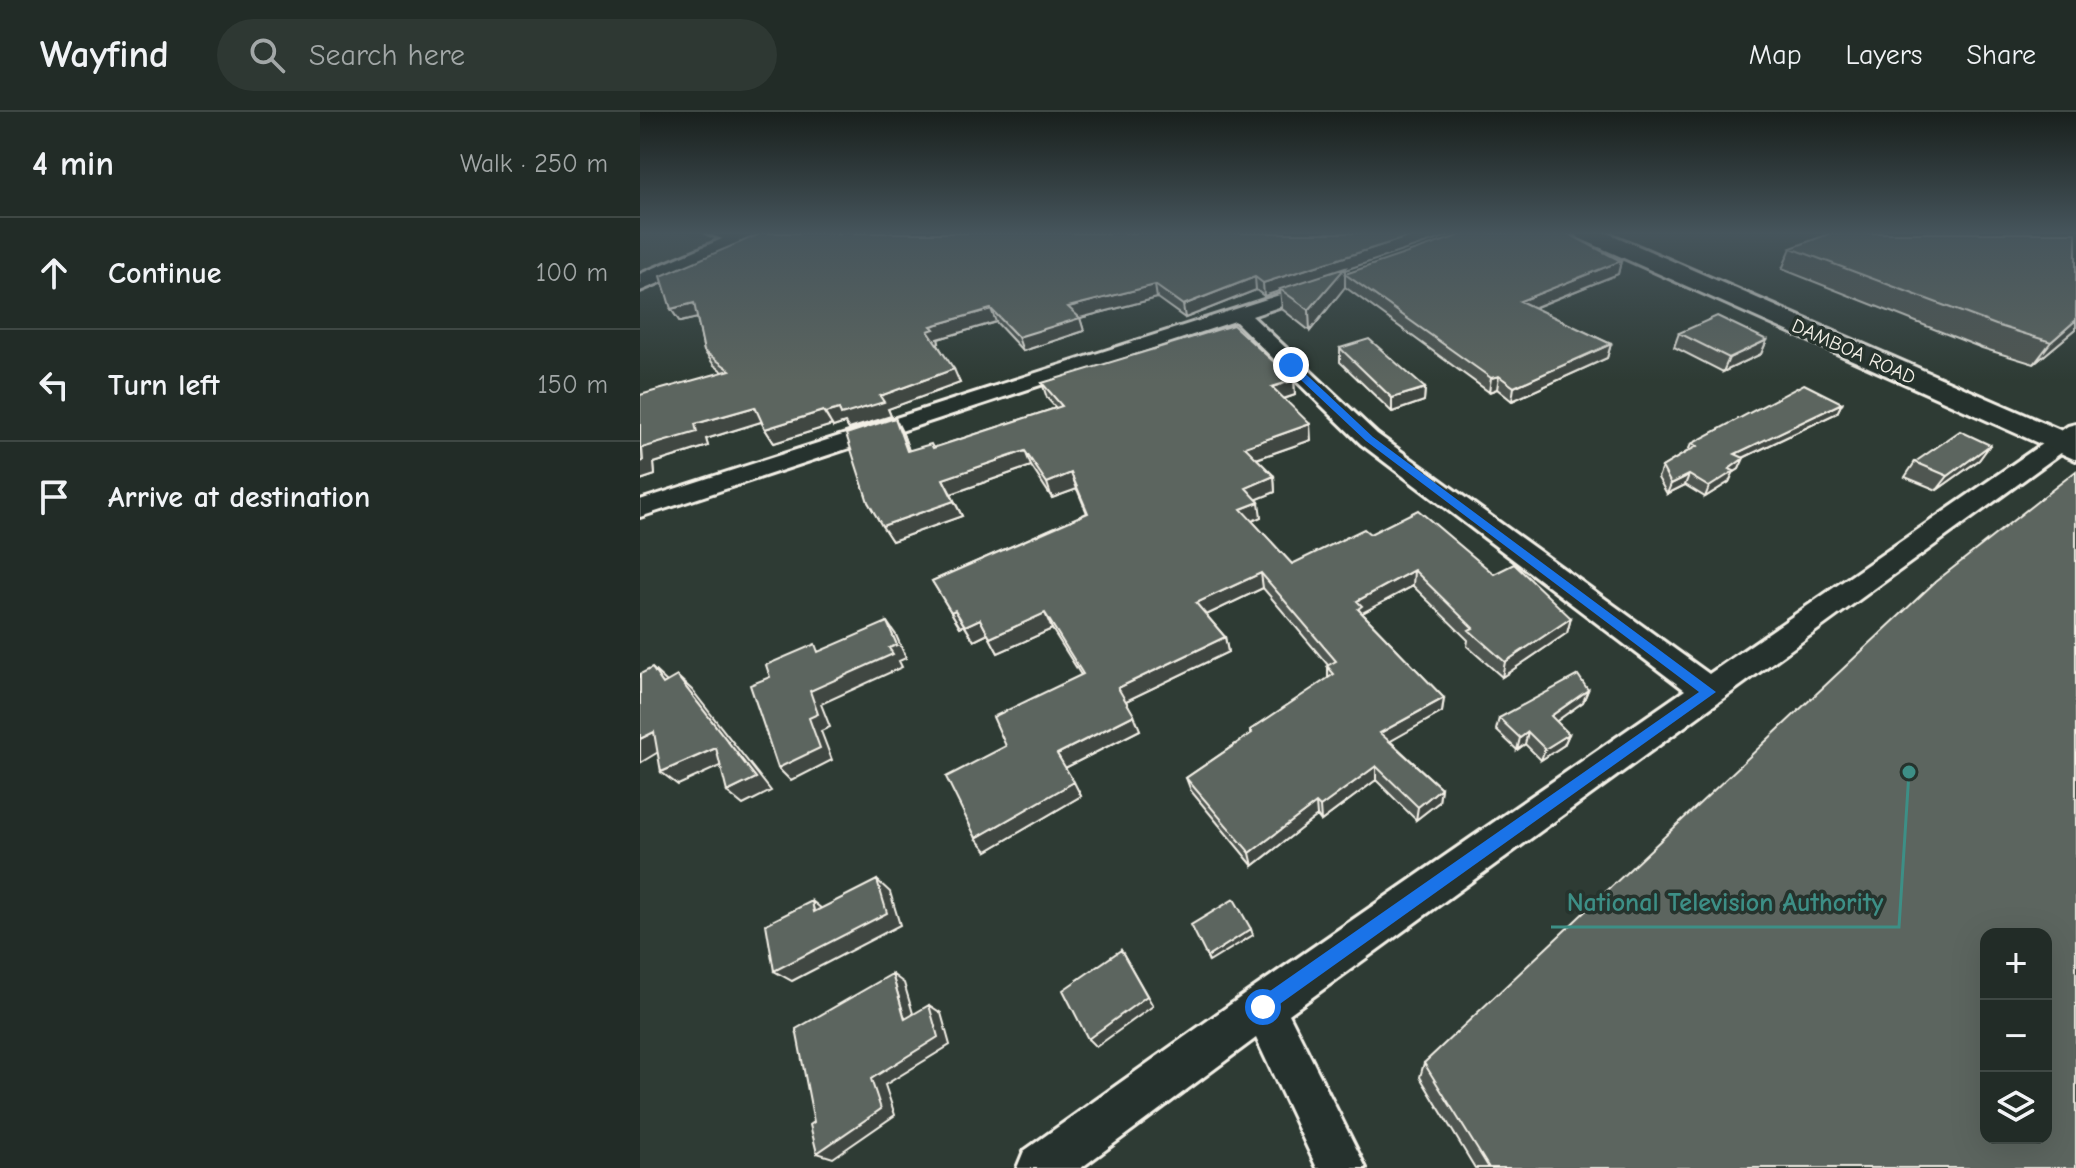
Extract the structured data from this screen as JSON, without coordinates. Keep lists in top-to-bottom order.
{
  "streets": {
    "main road": ["DAMBOA ROAD"]
  },
  "places": ["National Television Authority"],
  "page": {
    "header": "Wayfind",
    "search": "Search here",
    "nav": ["Map", "Layers", "Share"],
    "heading": ["4 min", "Walk · 250 m"],
    "list": [
      ["Continue", "100 m"],
      ["Turn left", "150 m"],
      "Arrive at destination"
    ],
    "map_buttons": ["+", "−"]
  }
}
